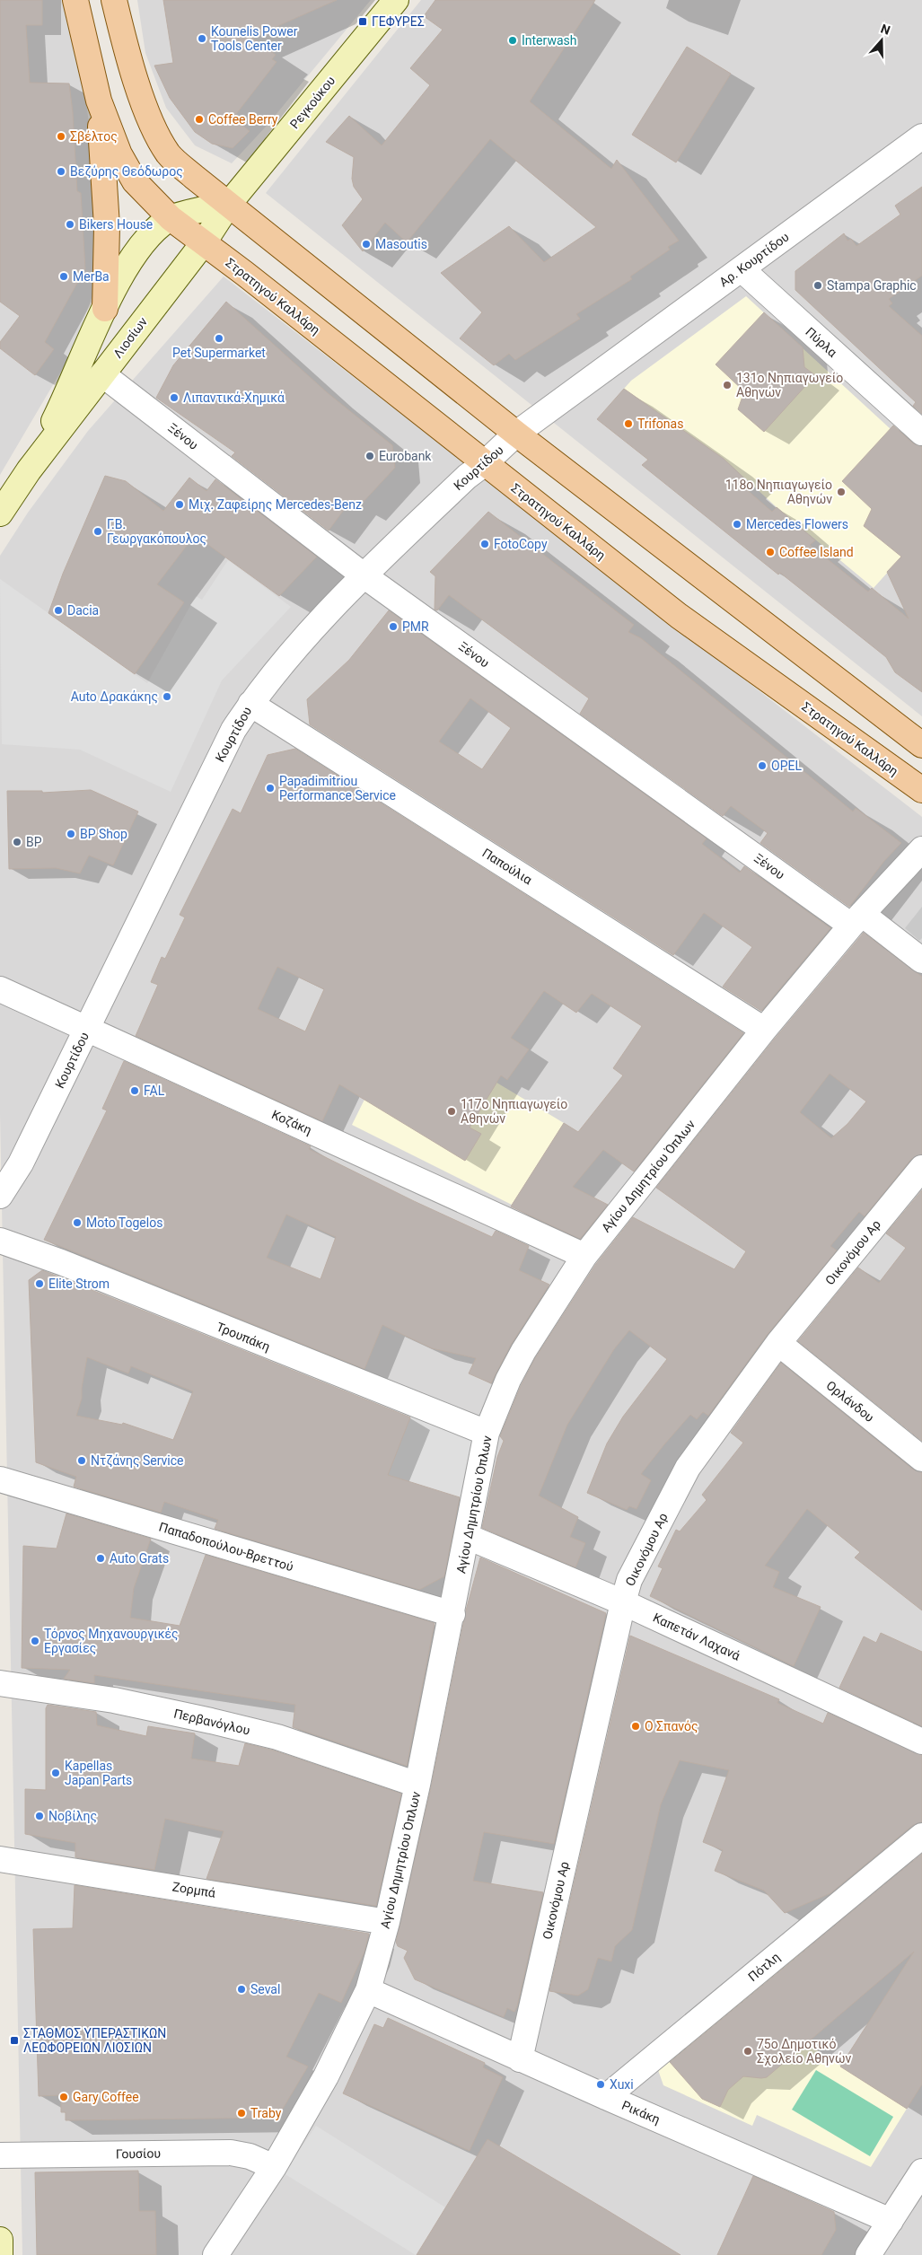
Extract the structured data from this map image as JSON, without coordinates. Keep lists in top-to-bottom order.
{
  "streets": {
    "main road": ["Ρεγκούκου", "Στρατηγού Καλλάρη", "Λιοσίων"],
    "street": [
      "Αρ. Κουρτίδου",
      "Πύρλα",
      "Ξένου",
      "Κουρτίδου",
      "Παπούλια",
      "Κοζάκη",
      "Αγίου Δημητρίου Όπλων",
      "Οικονόμου Αρ",
      "Τρουπάκη",
      "Ορλάνδου",
      "Παπαδοπούλου-Βρεττού",
      "Καπετάν Λαχανά",
      "Περβανόγλου",
      "Ζορμπά",
      "Πότλη",
      "Ρικάκη",
      "Γουσίου"
    ]
  },
  "crossings": [
    ["Ρεγκούκου", "Λιοσίων"],
    ["Αρ. Κουρτίδου", "Πύρλα"],
    ["Αρ. Κουρτίδου", "Κουρτίδου"],
    ["Στρατηγού Καλλάρη", "Λιοσίων"],
    ["Στρατηγού Καλλάρη", "Κουρτίδου"],
    ["Λιοσίων", "Ξένου"],
    ["Ξένου", "Κουρτίδου"],
    ["Ξένου", "Αγίου Δημητρίου Όπλων"],
    ["Κουρτίδου", "Παπούλια"],
    ["Κουρτίδου", "Κοζάκη"],
    ["Παπούλια", "Αγίου Δημητρίου Όπλων"],
    ["Κοζάκη", "Αγίου Δημητρίου Όπλων"],
    ["Αγίου Δημητρίου Όπλων", "Τρουπάκη"],
    ["Αγίου Δημητρίου Όπλων", "Παπαδοπούλου-Βρεττού"],
    ["Αγίου Δημητρίου Όπλων", "Καπετάν Λαχανά"],
    ["Αγίου Δημητρίου Όπλων", "Περβανόγλου"],
    ["Αγίου Δημητρίου Όπλων", "Ζορμπά"],
    ["Αγίου Δημητρίου Όπλων", "Ρικάκη"],
    ["Αγίου Δημητρίου Όπλων", "Γουσίου"],
    ["Οικονόμου Αρ", "Ορλάνδου"],
    ["Οικονόμου Αρ", "Καπετάν Λαχανά"],
    ["Οικονόμου Αρ", "Ρικάκη"],
    ["Πότλη", "Ρικάκη"]
  ],
  "places": {
    "transit": ["ΓΕΦΥΡΕΣ", "ΣΤΑΘΜΟΣ ΥΠΕΡΑΣΤΙΚΩΝ ΛΕΩΦΟΡΕΙΩΝ ΛΙΟΣΙΩΝ"],
    "other": [
      "Kounelis Power Tools Center",
      "Interwash",
      "Coffee Berry",
      "Σβέλτος",
      "Βεζύρης Θεόδωρος",
      "Bikers House",
      "Masoutis",
      "MerBa",
      "Stampa Graphic",
      "Pet Supermarket",
      "131ο Νηπιαγωγείο Αθηνών",
      "Λιπαντικά-Χημικά",
      "Trifonas",
      "Eurobank",
      "118ο Νηπιαγωγείο Αθηνών",
      "Μιχ. Ζαφείρης Mercedes-Benz",
      "Mercedes Flowers",
      "Γ.Β. Γεωργακόπουλος",
      "FotoCopy",
      "Coffee Island",
      "Dacia",
      "PMR",
      "Auto Δρακάκης",
      "OPEL",
      "Papadimitriou Performance Service",
      "BP Shop",
      "BP",
      "FAL",
      "117ο Νηπιαγωγείο Αθηνών",
      "Moto Togelos",
      "Elite Strom",
      "Ντζάνης Service",
      "Auto Grats",
      "Τόρνος Μηχανουργικές Εργασίες",
      "Ο Σπανός",
      "Kapellas Japan Parts",
      "Νοβίλης",
      "Seval",
      "75ο Δημοτικό Σχολείο Αθηνών",
      "Xuxi",
      "Gary Coffee",
      "Traby"
    ]
  },
  "north": "top"
}
